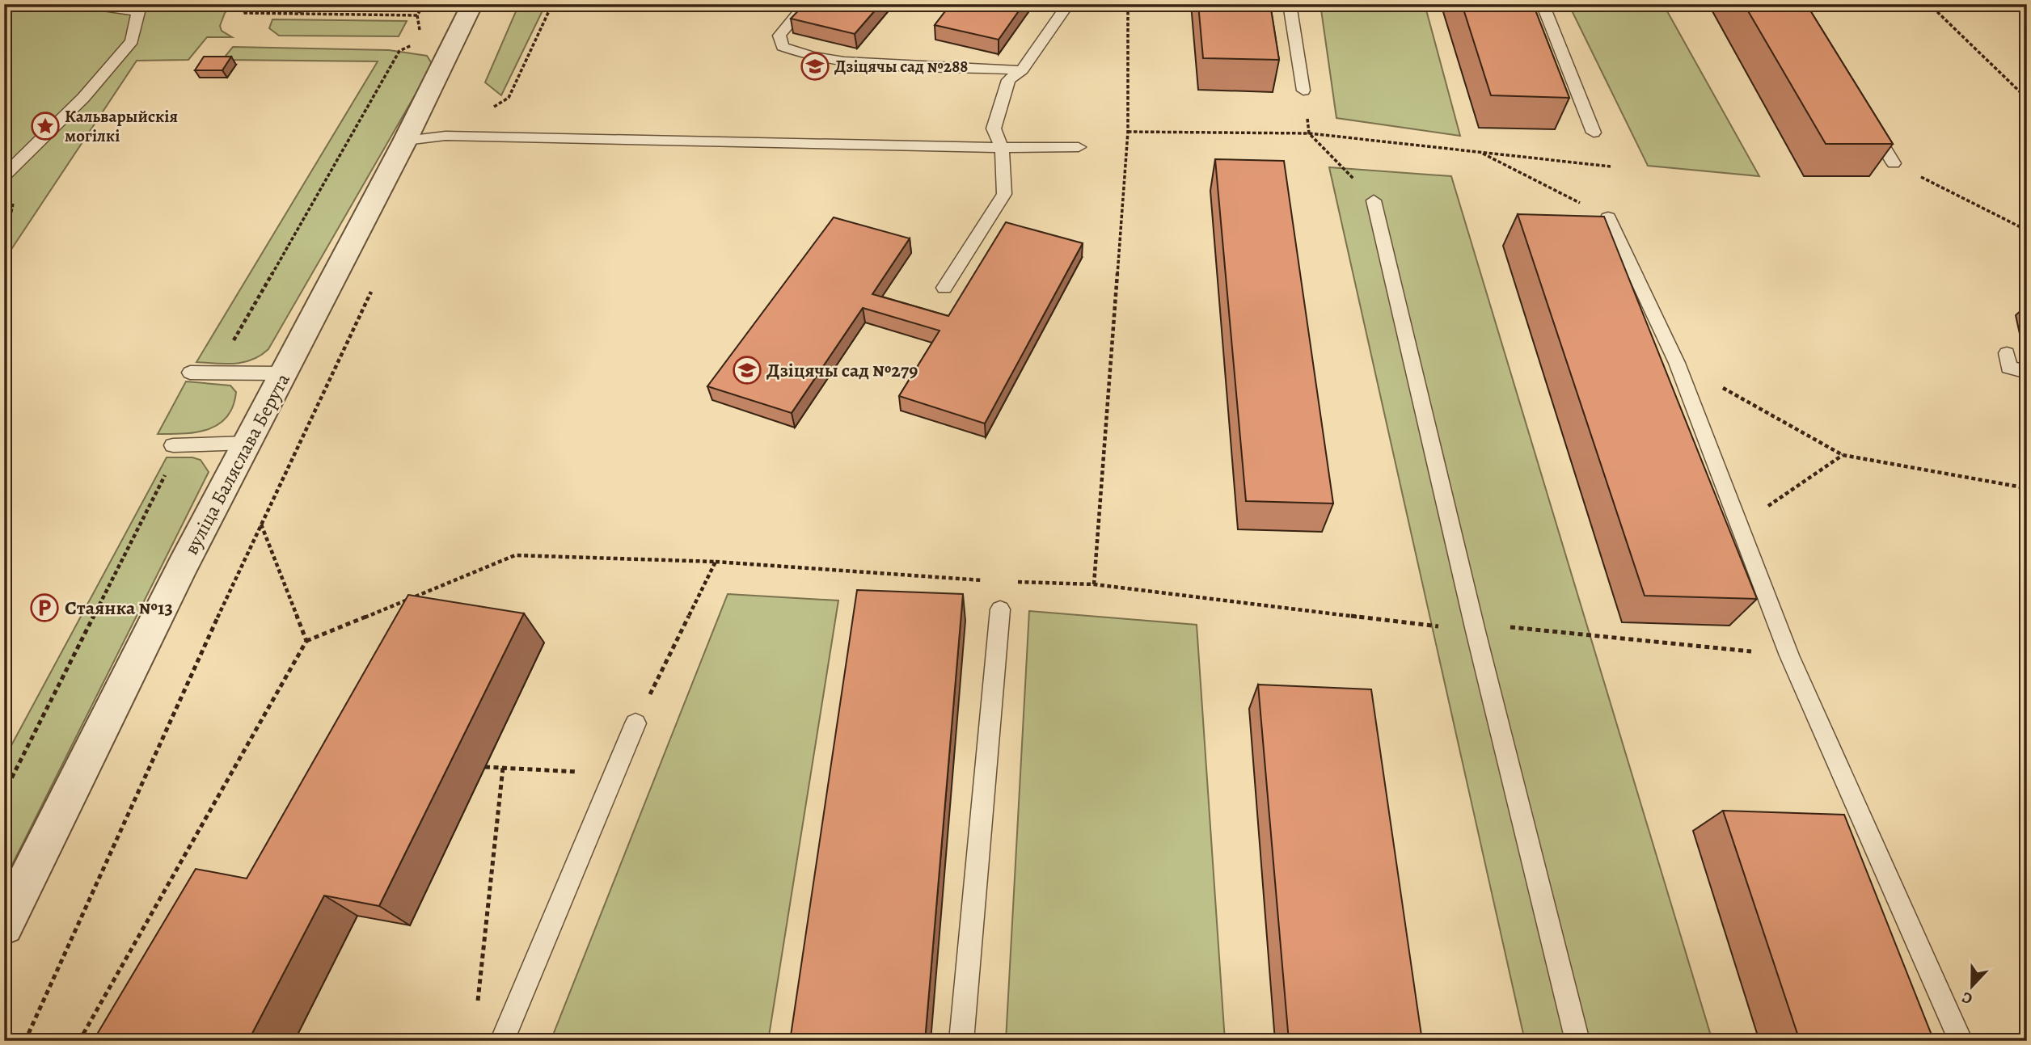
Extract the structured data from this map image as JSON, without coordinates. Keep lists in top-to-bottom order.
{
  "streets": {
    "street": ["вуліца Баляслава Берута"]
  },
  "places": {
    "school or university": ["Дзіцячы сад №288", "Дзіцячы сад №279"],
    "place": ["Кальварыйскія могілкі"],
    "parking": ["Стаянка №13"]
  },
  "north": "bottom"
}
